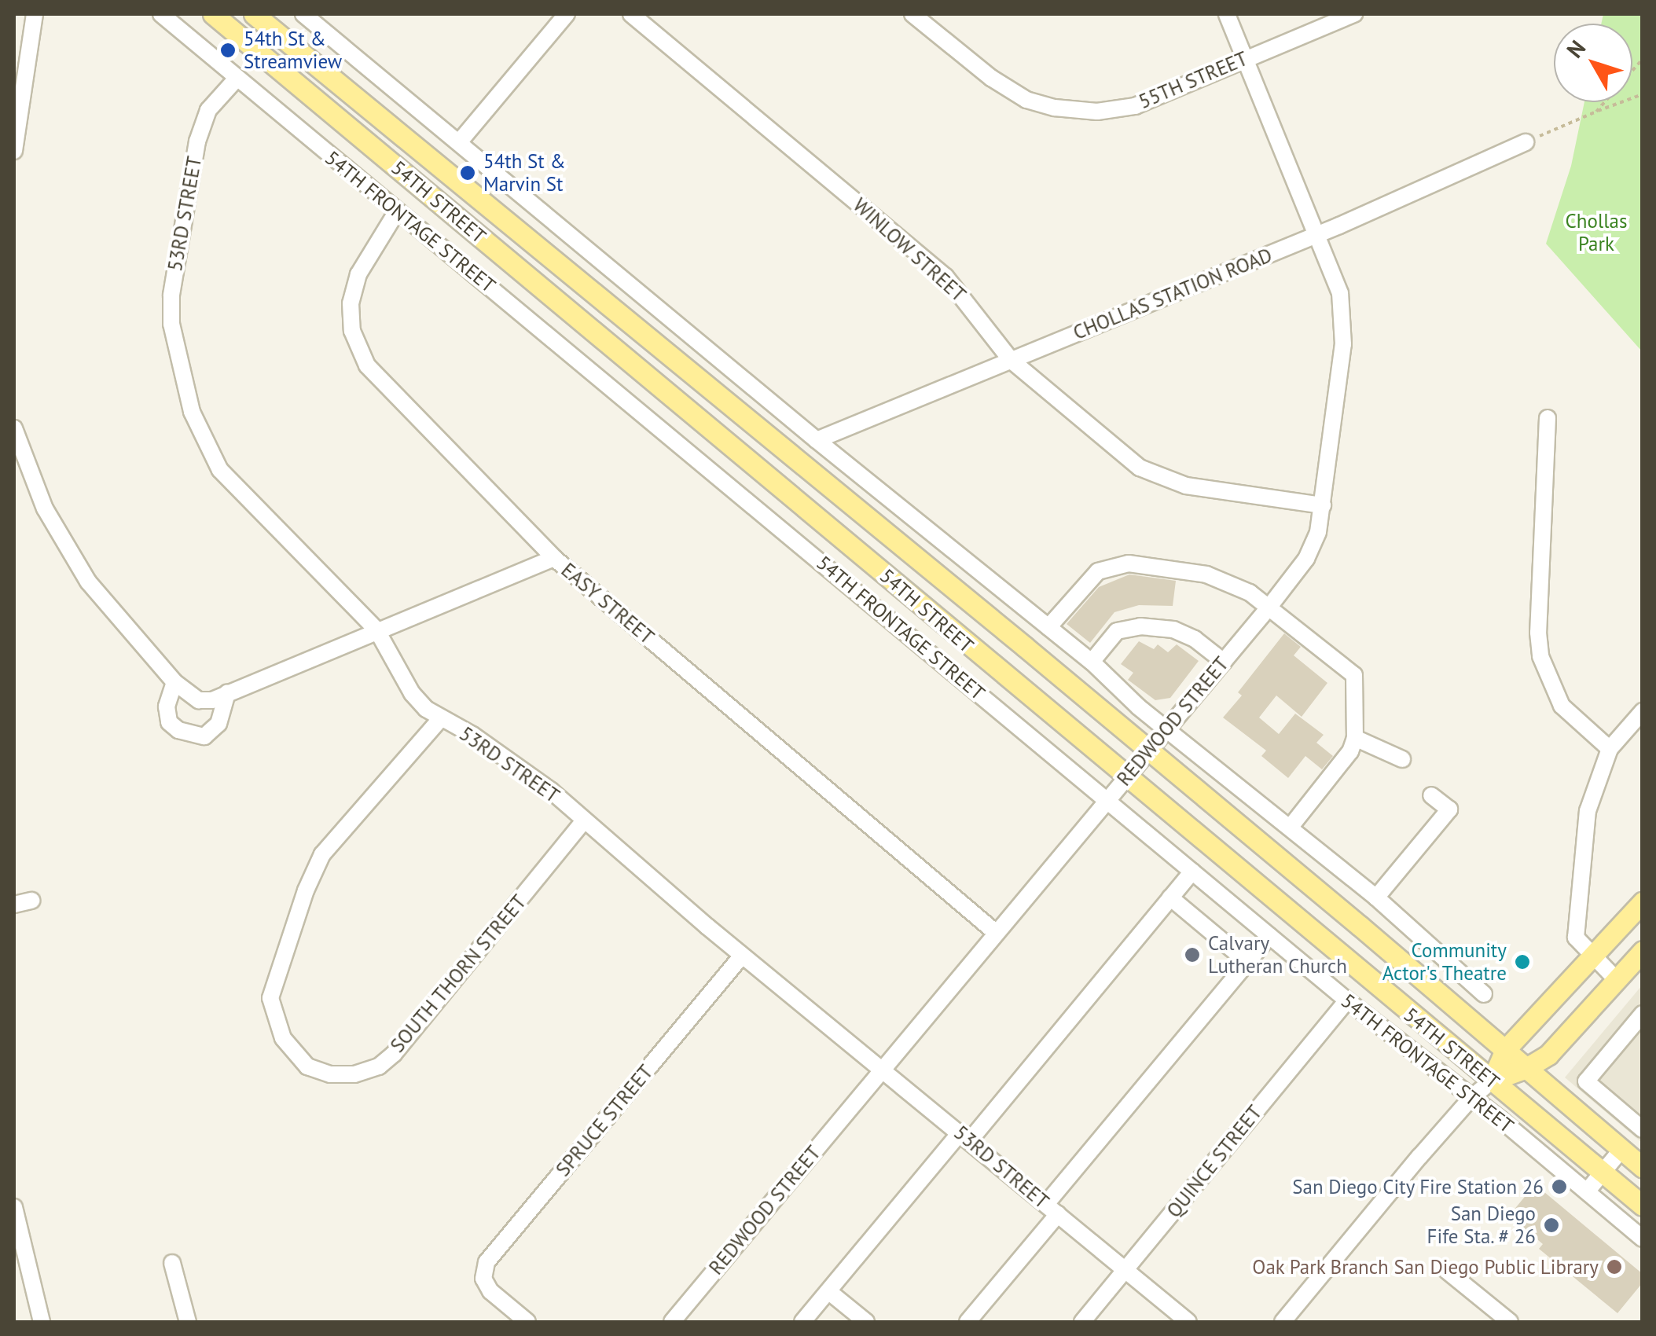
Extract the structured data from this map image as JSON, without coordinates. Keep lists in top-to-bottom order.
{
  "streets": {
    "main road": ["54TH STREET"],
    "street": [
      "55TH STREET",
      "53RD STREET",
      "54TH FRONTAGE STREET",
      "WINLOW STREET",
      "CHOLLAS STATION ROAD",
      "EASY STREET",
      "REDWOOD STREET",
      "SOUTH THORN STREET",
      "SPRUCE STREET",
      "QUINCE STREET"
    ]
  },
  "crossings": [
    ["55TH STREET", "REDWOOD STREET"],
    ["54TH STREET", "REDWOOD STREET"],
    ["53RD STREET", "54TH FRONTAGE STREET"],
    ["53RD STREET", "REDWOOD STREET"],
    ["53RD STREET", "SOUTH THORN STREET"],
    ["53RD STREET", "SPRUCE STREET"],
    ["53RD STREET", "QUINCE STREET"],
    ["54TH FRONTAGE STREET", "EASY STREET"],
    ["54TH FRONTAGE STREET", "REDWOOD STREET"],
    ["54TH FRONTAGE STREET", "QUINCE STREET"],
    ["WINLOW STREET", "CHOLLAS STATION ROAD"],
    ["WINLOW STREET", "REDWOOD STREET"],
    ["CHOLLAS STATION ROAD", "REDWOOD STREET"],
    ["EASY STREET", "REDWOOD STREET"]
  ],
  "parks": ["Chollas Park"],
  "places": [
    "54th St & Streamview",
    "54th St & Marvin St",
    "Calvary Lutheran Church",
    "Community Actor's Theatre",
    "San Diego City Fire Station 26",
    "San Diego Fife Sta. # 26",
    "Oak Park Branch San Diego Public Library"
  ],
  "north": "top left"
}
